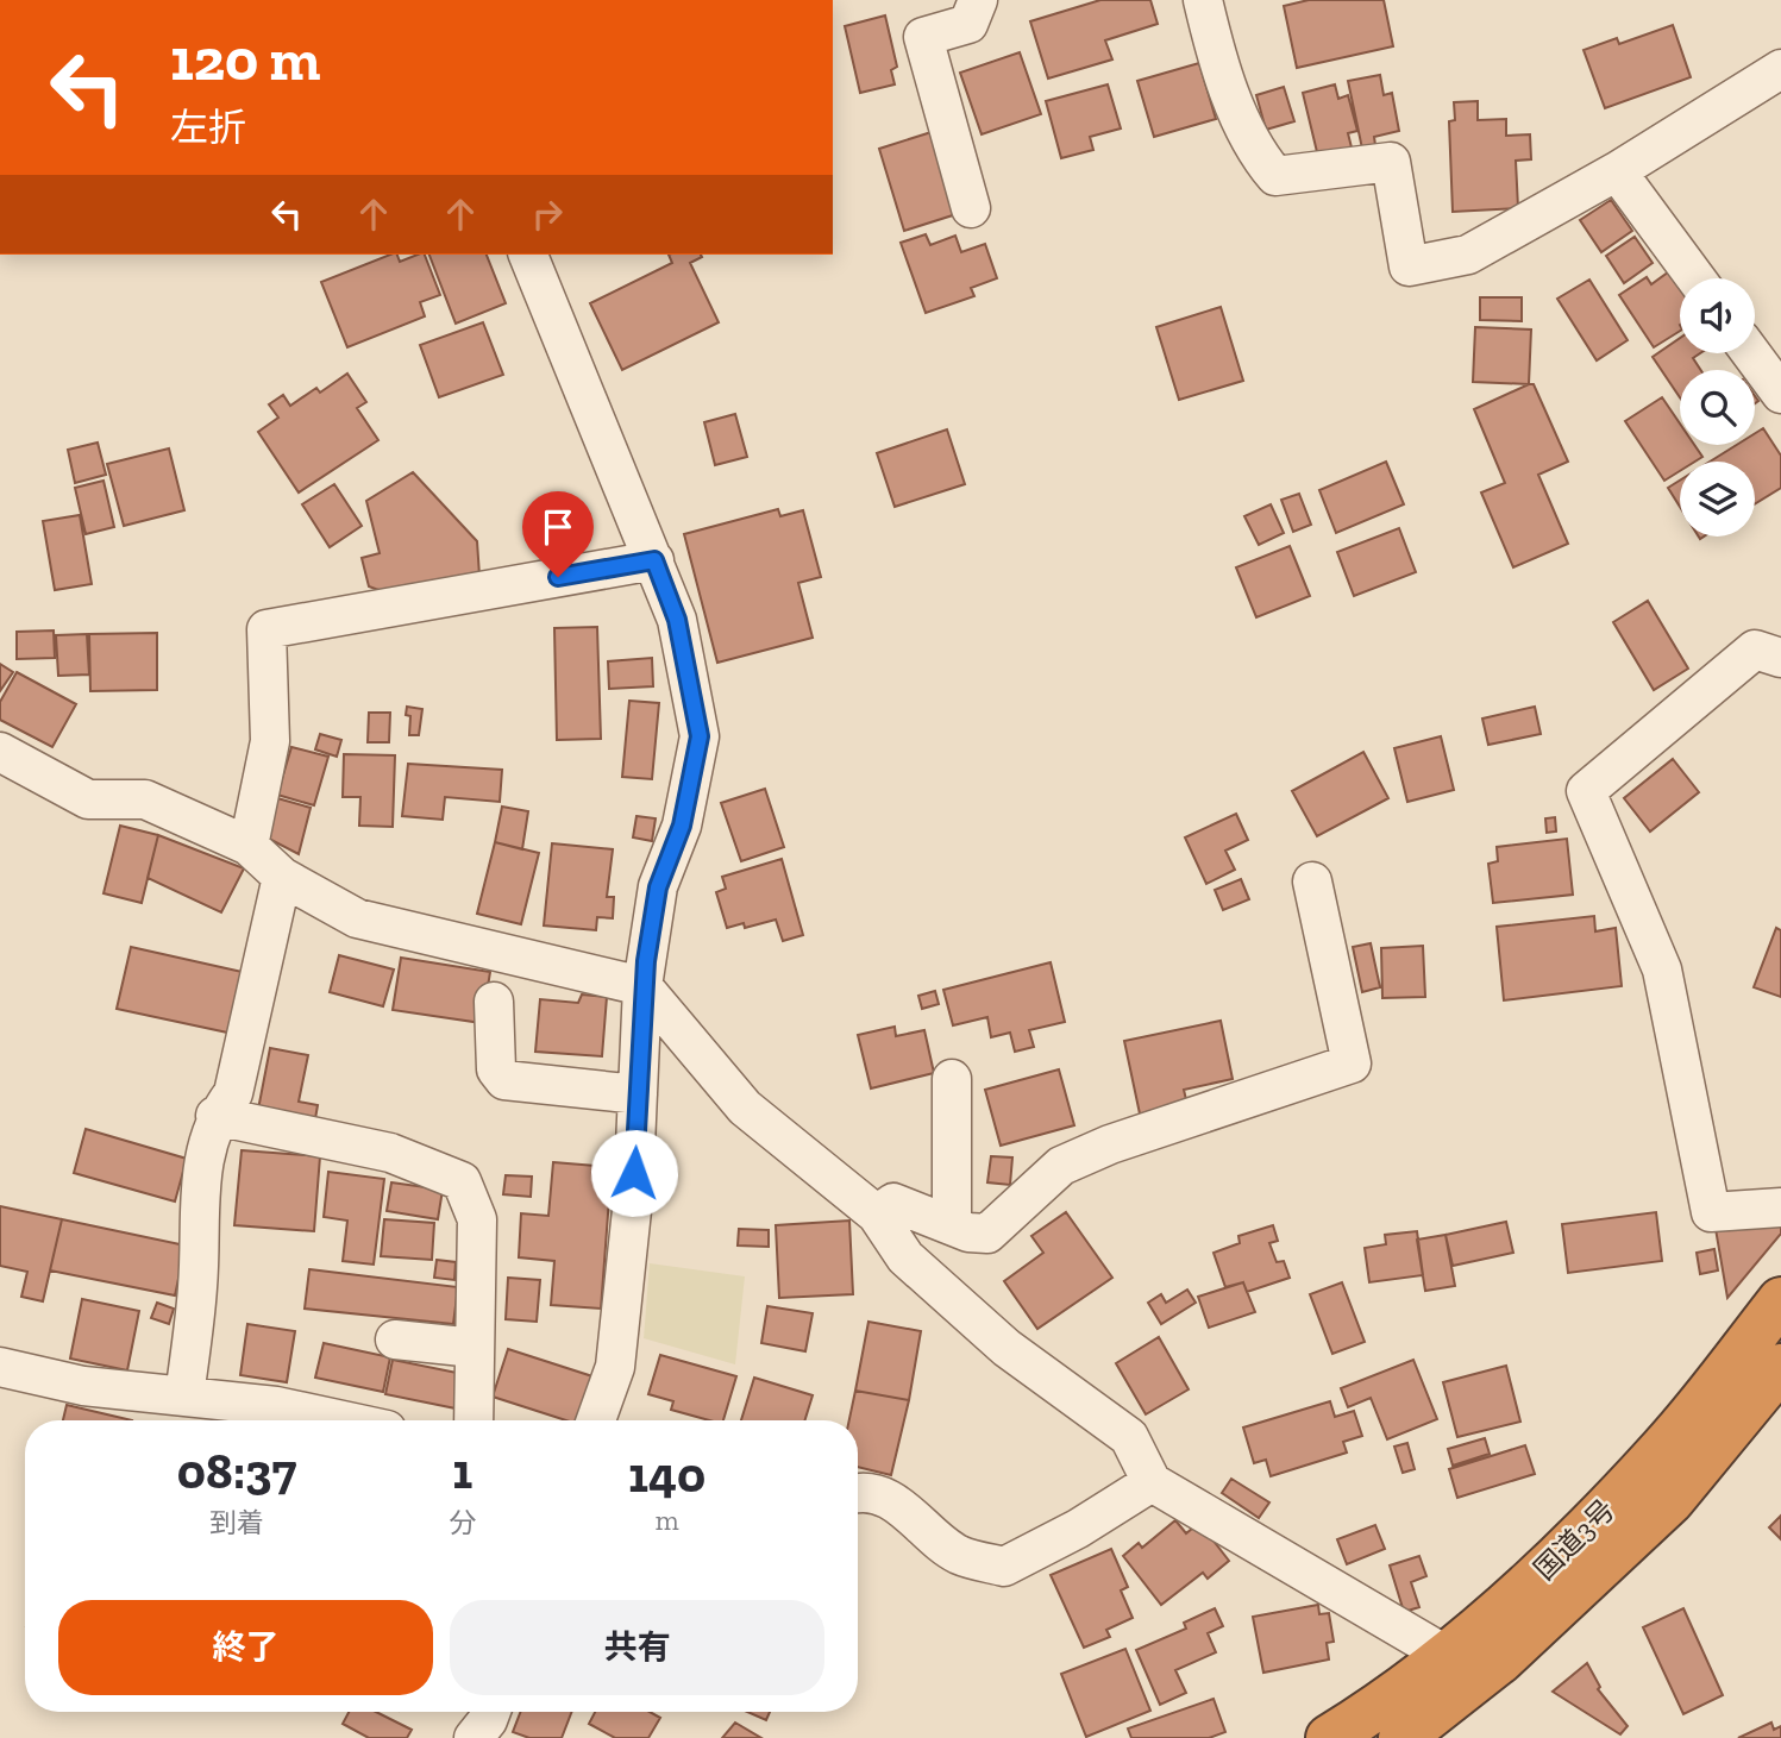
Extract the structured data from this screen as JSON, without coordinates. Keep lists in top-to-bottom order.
{
  "streets": {
    "highway": ["国道3号"]
  },
  "page": {
    "turn": ["120 m", "左折"],
    "eta": [
      "08:37",
      "到着",
      "1",
      "分",
      "140",
      "m"
    ],
    "buttons": ["終了", "共有"]
  }
}
